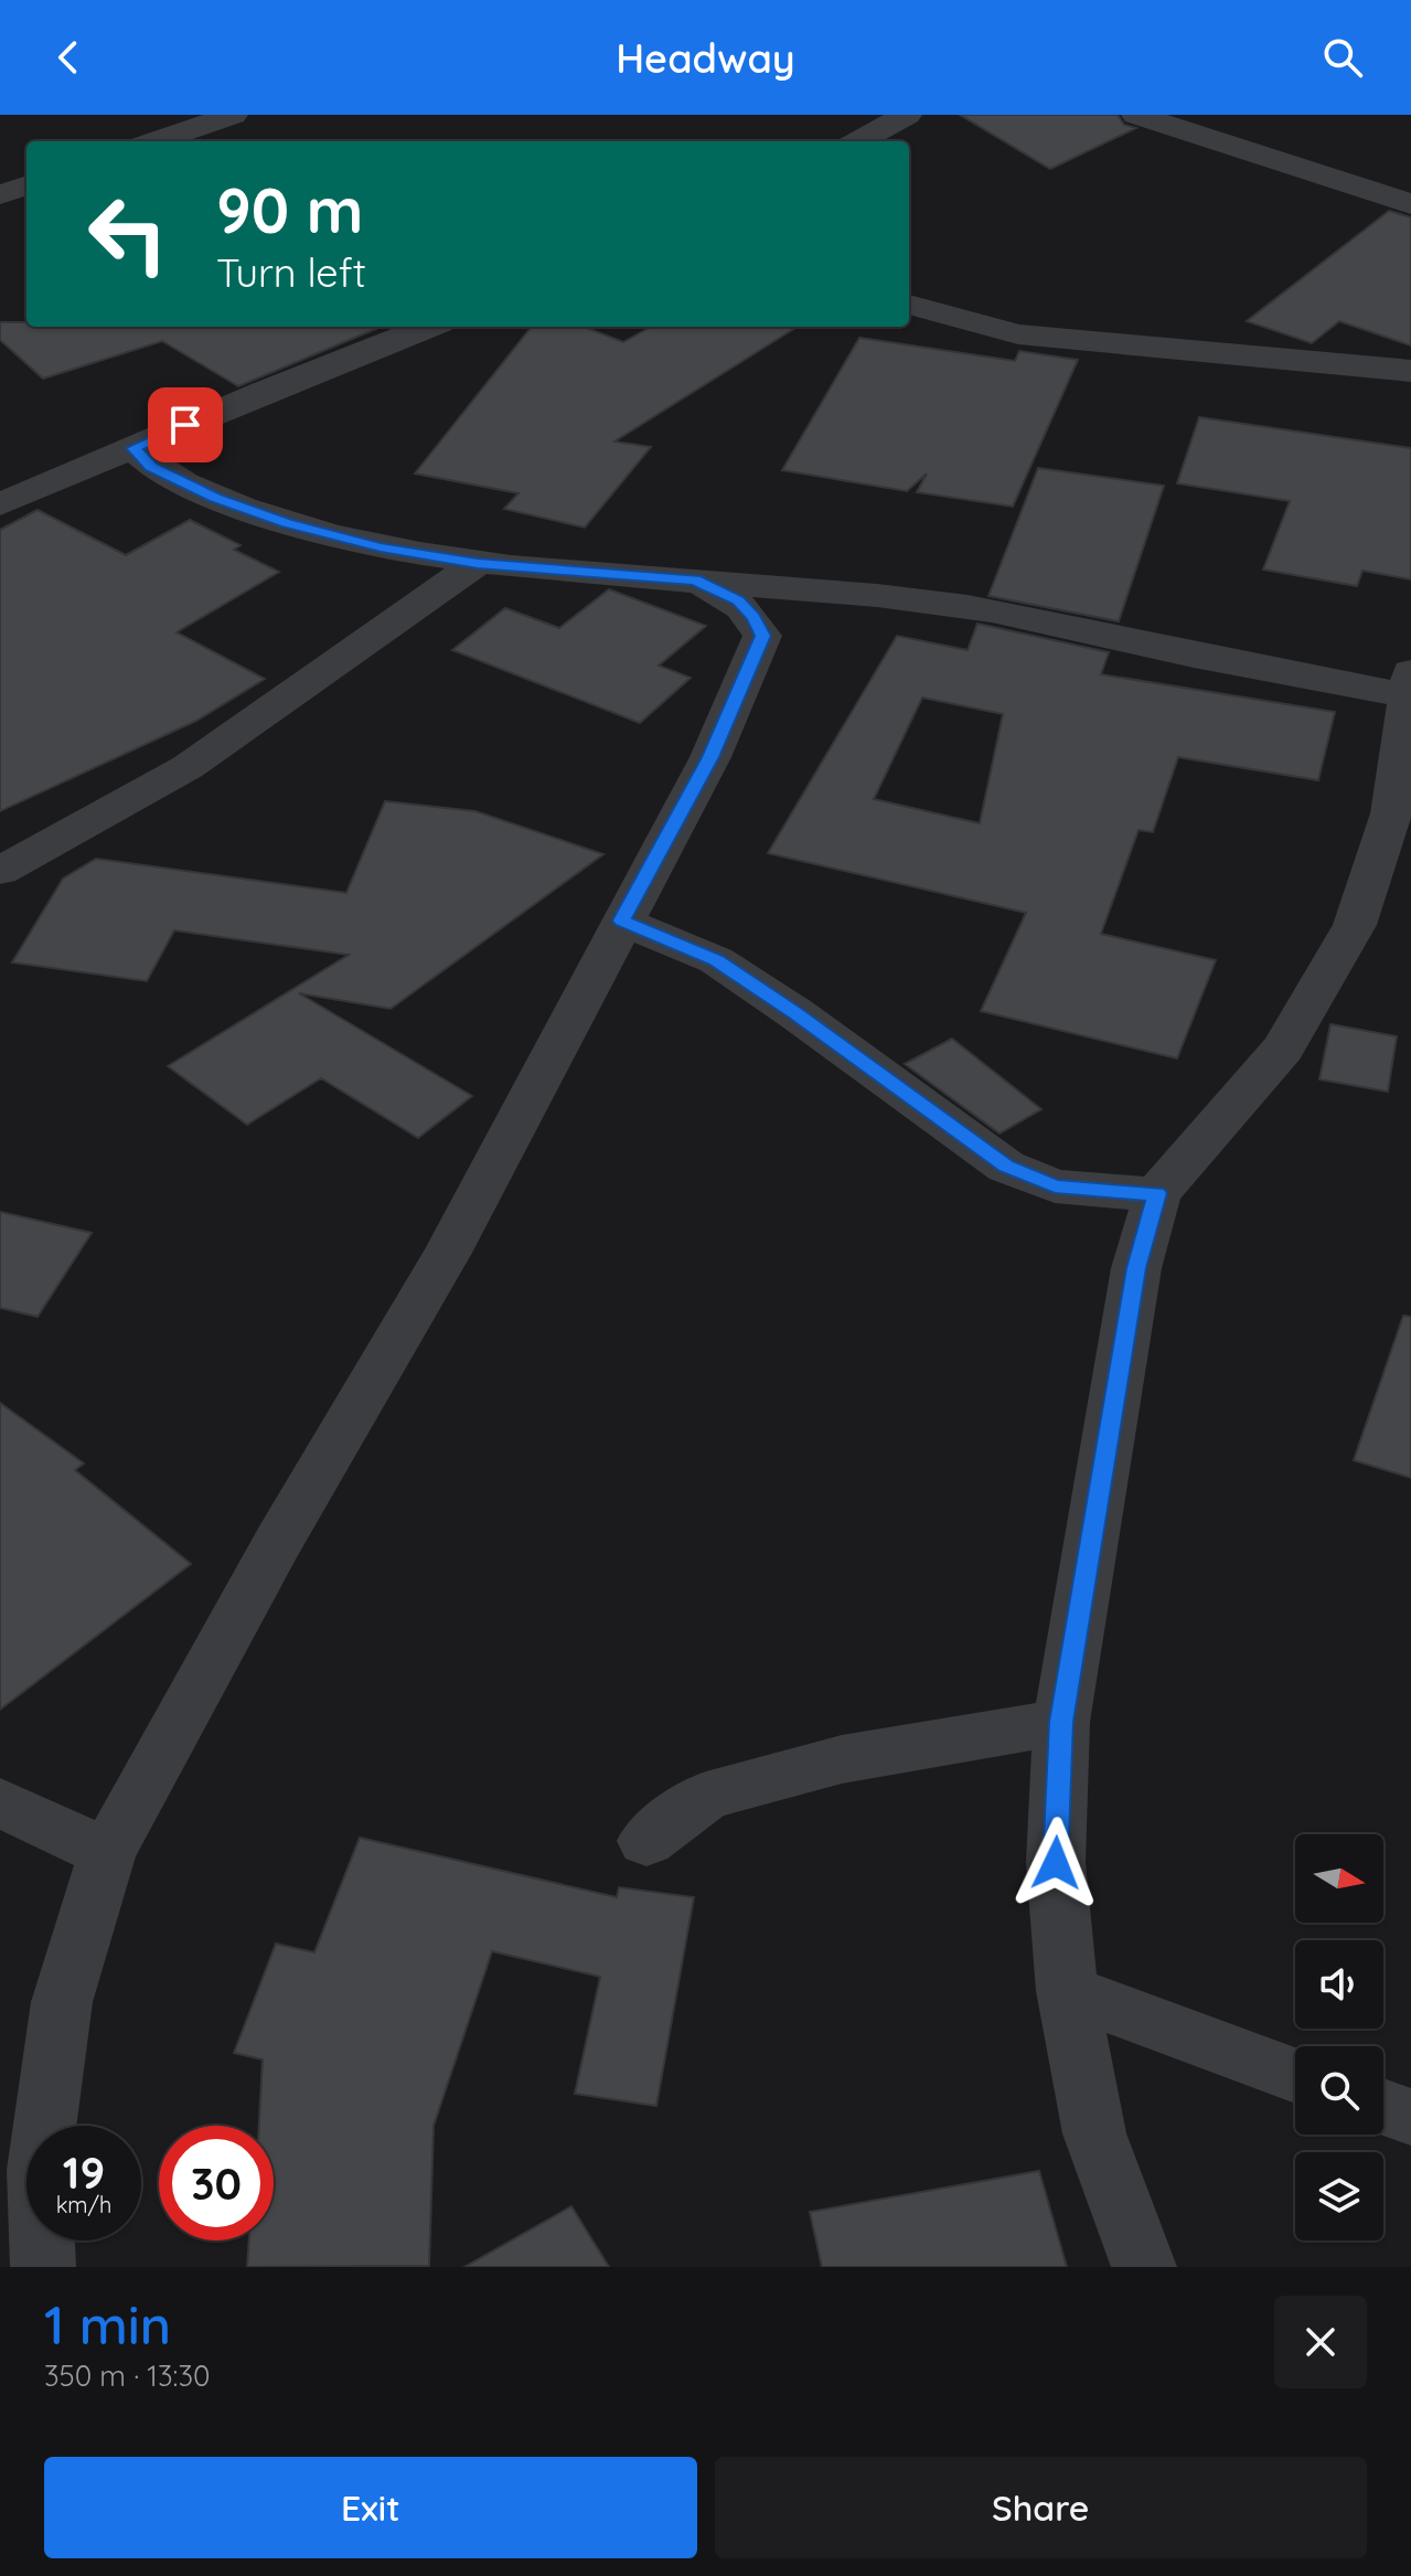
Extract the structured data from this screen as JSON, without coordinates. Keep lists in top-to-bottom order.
{
  "north": "right",
  "page": {
    "header": "Headway",
    "turn": ["90 m", "Turn left"],
    "speed": "19 km/h",
    "limit": "30",
    "heading": ["1 min", "350 m · 13:30"],
    "buttons": ["Exit", "Share"]
  }
}
